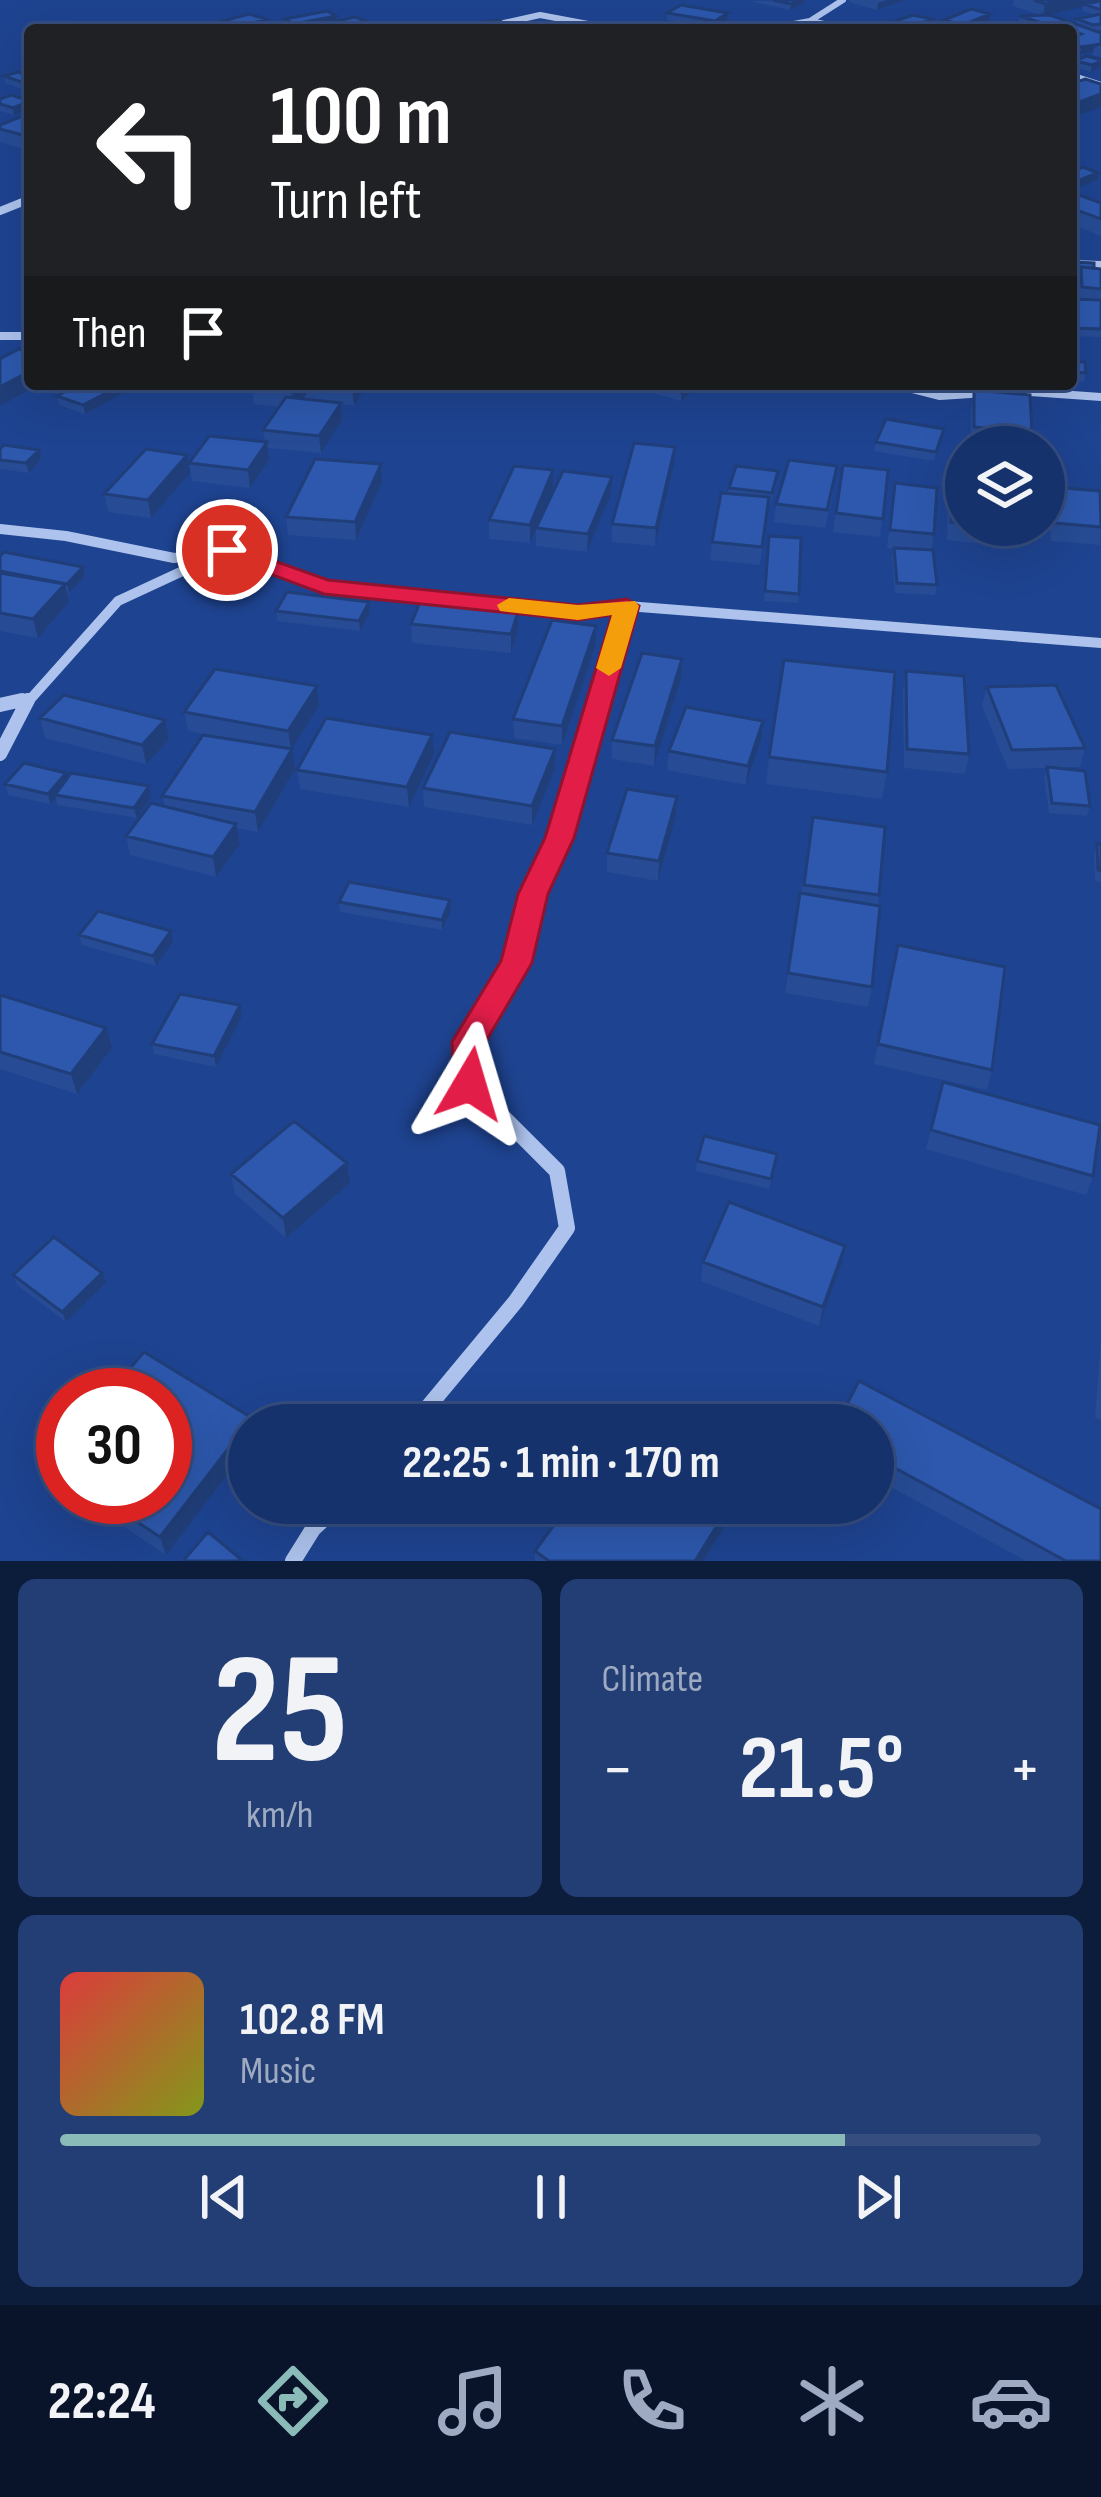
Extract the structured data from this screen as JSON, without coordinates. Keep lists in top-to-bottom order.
{
  "page": {
    "turn": ["100 m", "Turn left"],
    "then": "Then",
    "limit": "30",
    "trip": "22:25 · 1 min · 170 m",
    "tile": [
      ["25", "km/h"],
      "Climate"
    ],
    "heat": ["−", "21.5°", "+"],
    "song": ["102.8 FM", "Music"],
    "tabs": "22:24"
  }
}
